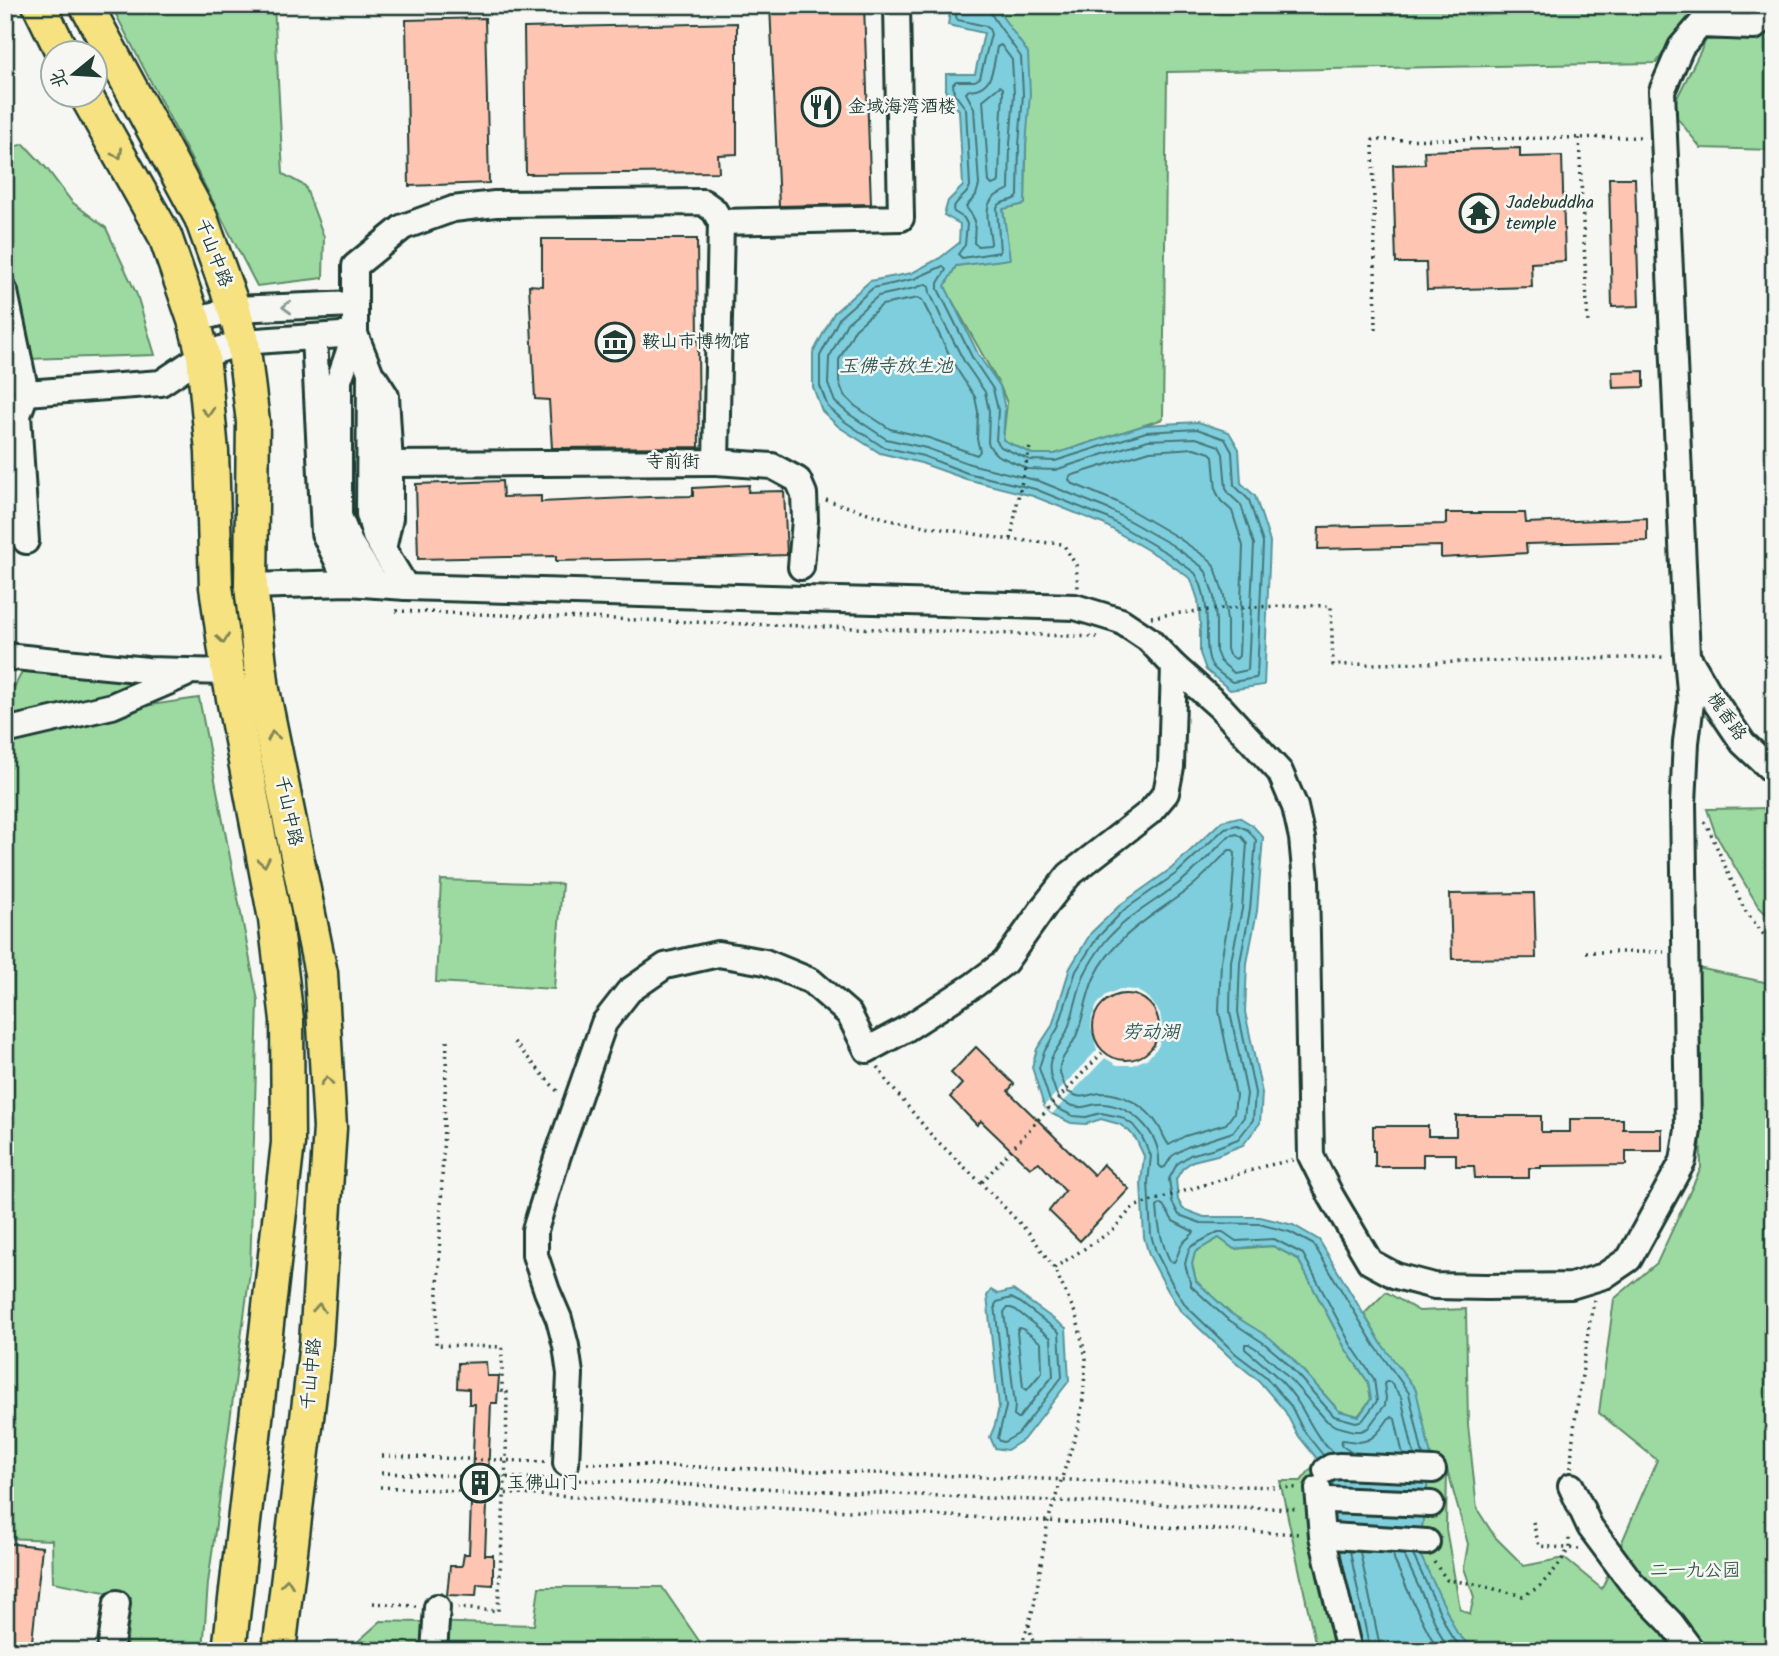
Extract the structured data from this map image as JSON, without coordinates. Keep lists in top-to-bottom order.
{
  "streets": {
    "main road": ["千山中路"],
    "street": ["寺前街", "槐香路"]
  },
  "water": ["玉佛寺放生池", "劳动湖"],
  "parks": ["二一九公园"],
  "places": {
    "restaurant": ["金域海湾酒楼"],
    "temple": ["Jadebuddha temple"],
    "museum": ["鞍山市博物馆"],
    "building": ["玉佛山门"]
  },
  "north": "left"
}
